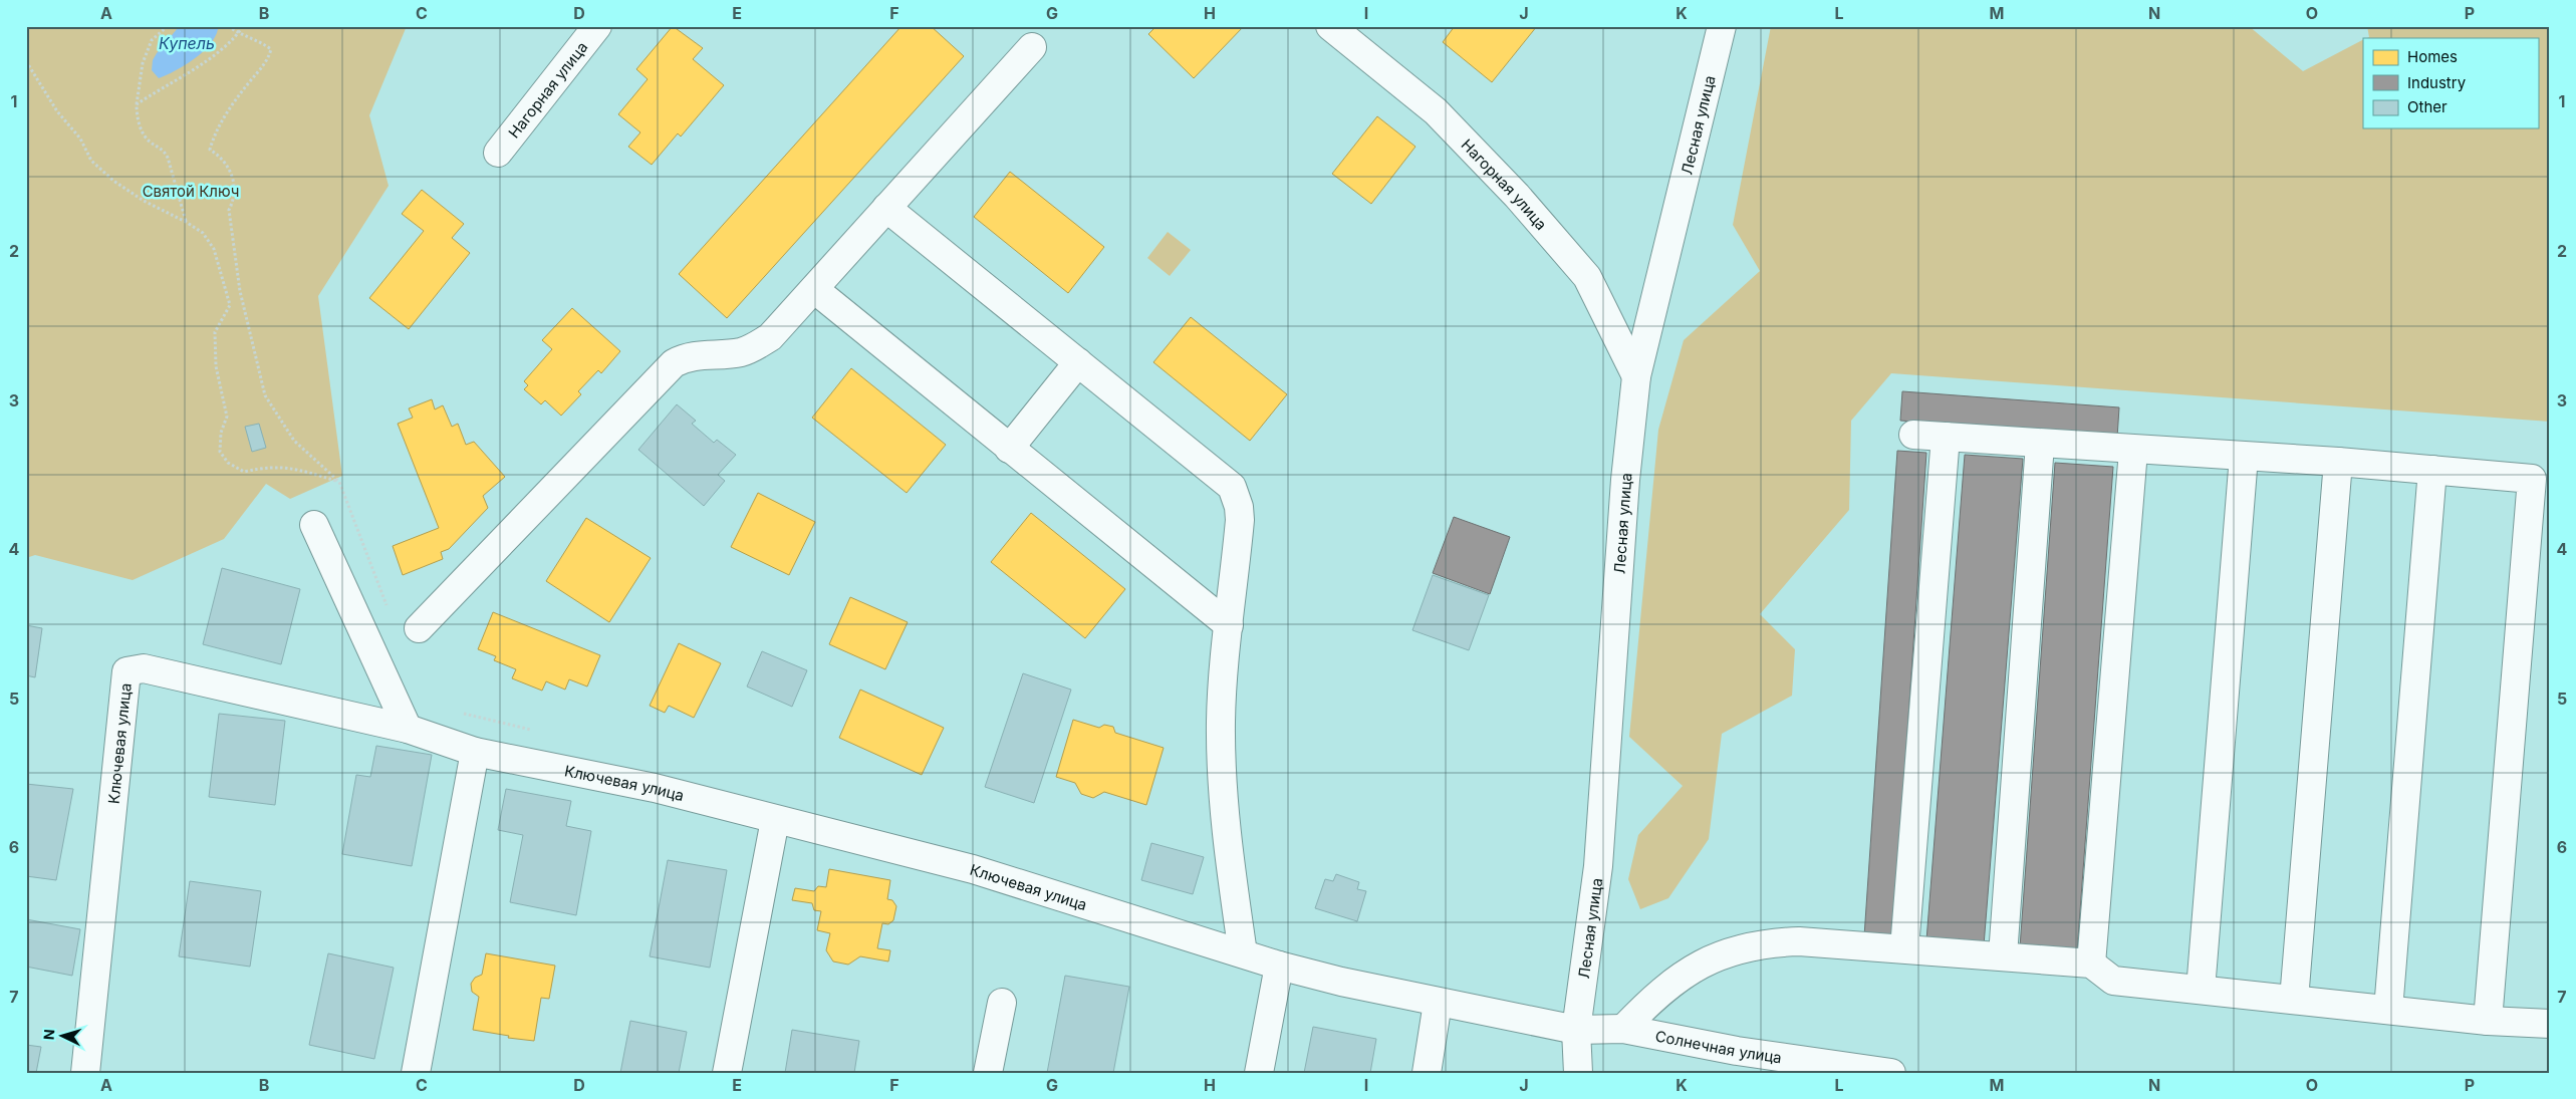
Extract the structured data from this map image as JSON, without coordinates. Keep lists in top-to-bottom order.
{
  "streets": {
    "street": [
      "Нагорная улица",
      "Лесная улица",
      "Ключевая улица",
      "Солнечная улица"
    ]
  },
  "crossings": [
    ["Нагорная улица", "Лесная улица"],
    ["Лесная улица", "Солнечная улица"],
    ["Ключевая улица", "Солнечная улица"]
  ],
  "water": ["Купель"],
  "parks": ["Святой Ключ"],
  "legend": ["Homes", "Industry", "Other"],
  "north": "left",
  "grid": {
    "columns": [
      "A",
      "B",
      "C",
      "D",
      "E",
      "F",
      "G",
      "H",
      "I",
      "J",
      "K",
      "L",
      "M",
      "N",
      "O",
      "P"
    ],
    "rows": [
      "1",
      "2",
      "3",
      "4",
      "5",
      "6",
      "7"
    ]
  }
}
